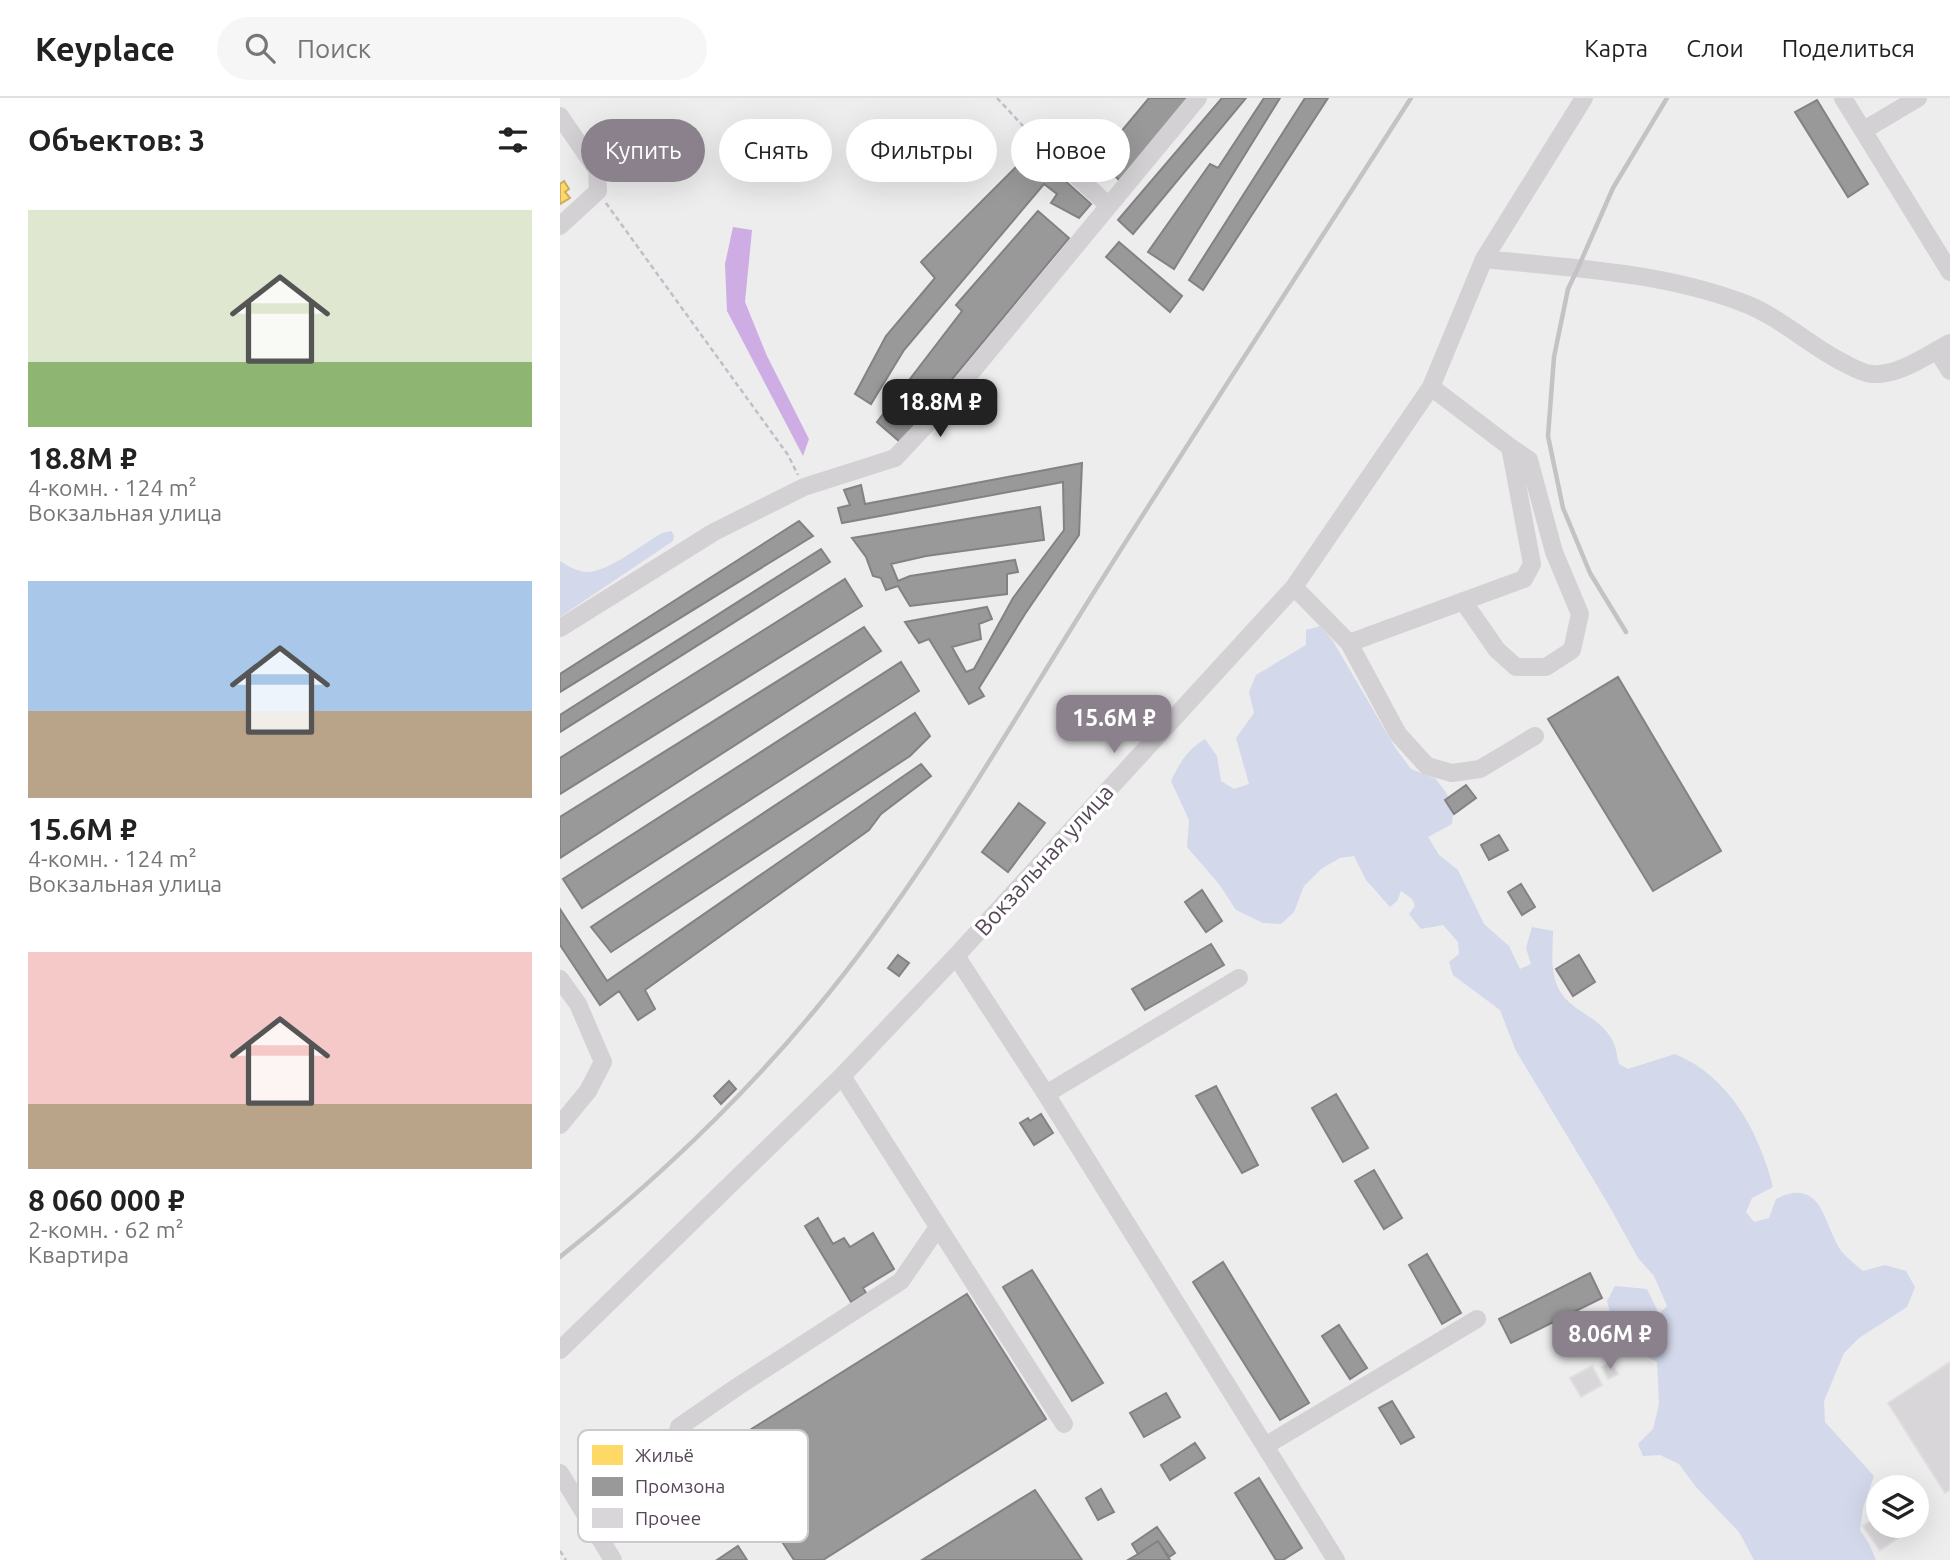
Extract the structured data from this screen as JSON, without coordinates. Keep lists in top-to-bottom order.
{
  "streets": {
    "street": ["Вокзальная улица"]
  },
  "legend": ["Жильё", "Промзона", "Прочее"],
  "page": {
    "header": "Keyplace",
    "search": "Поиск",
    "nav": ["Карта", "Слои", "Поделиться"],
    "heading": "Объектов: 3",
    "chip": [
      "Купить",
      "Снять",
      "Фильтры",
      "Новое"
    ],
    "list": [
      {
        "name": "18.8M ₽",
        "note": "4-комн. · 124 m² · Вокзальная улица"
      },
      {
        "name": "15.6M ₽",
        "note": "4-комн. · 124 m² · Вокзальная улица"
      },
      {
        "name": "8 060 000 ₽",
        "note": "2-комн. · 62 m² · Квартира"
      }
    ],
    "price": ["18.8M ₽", "15.6M ₽", "8.06M ₽"]
  }
}
